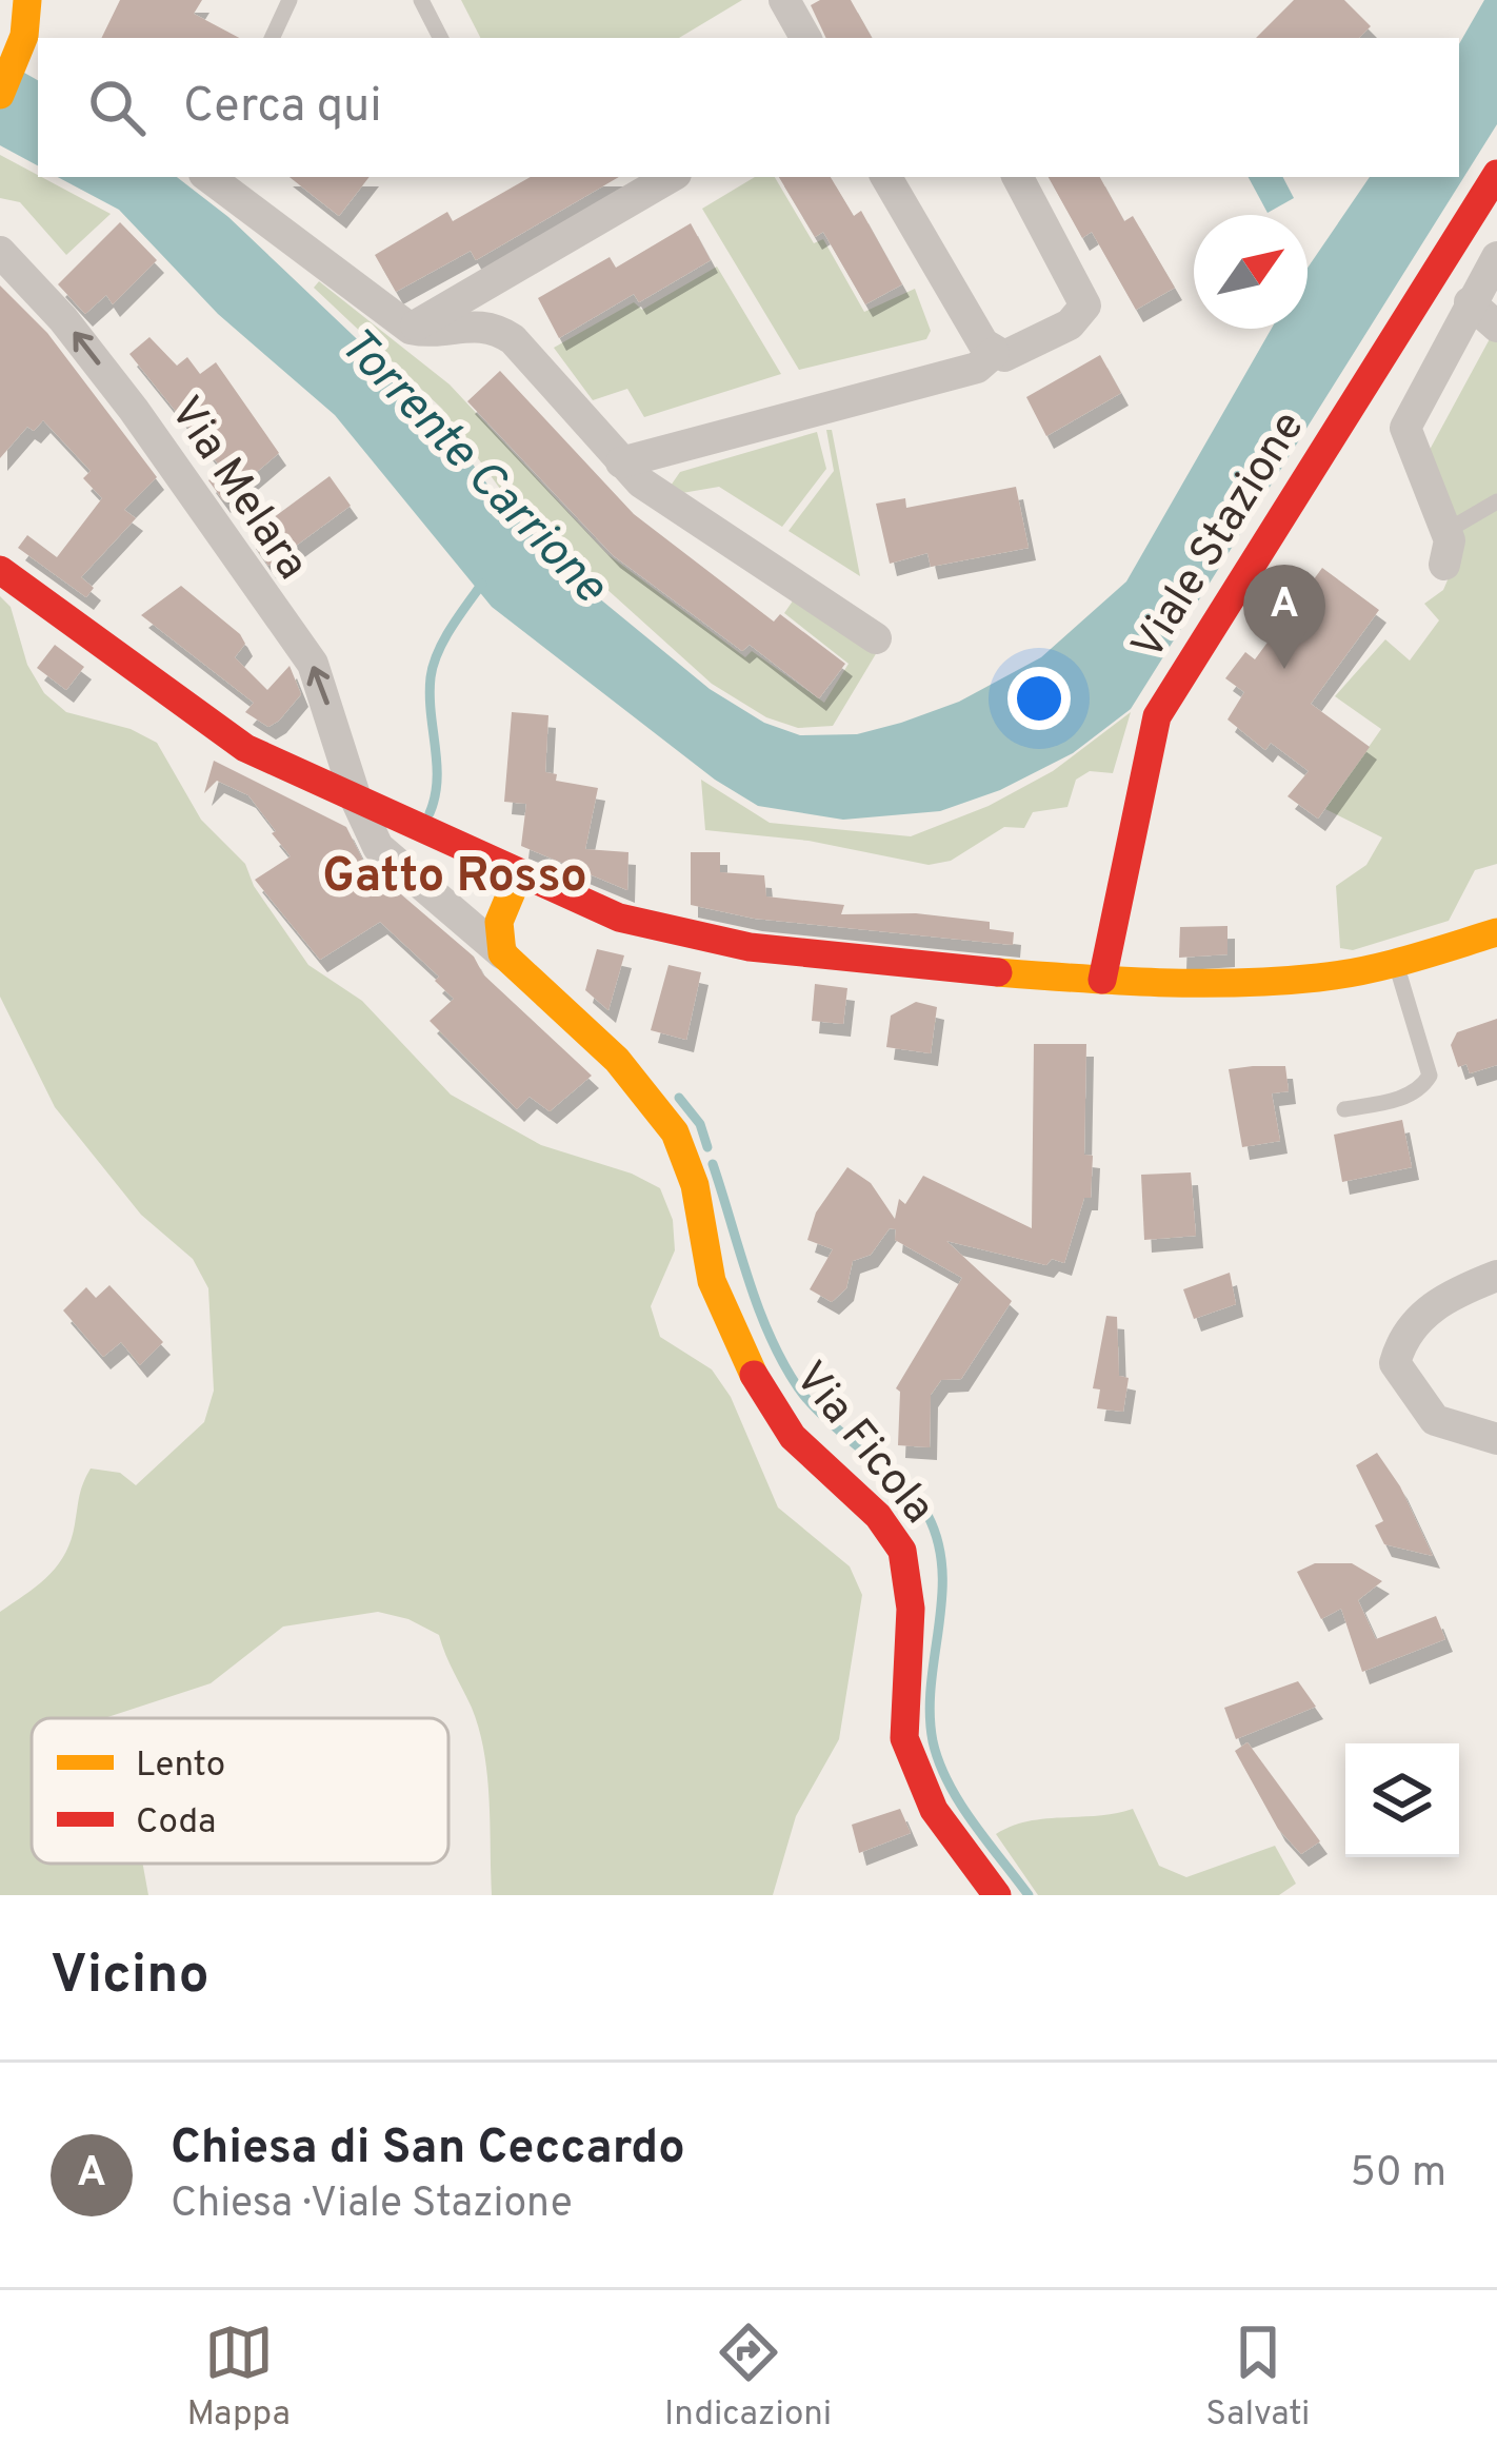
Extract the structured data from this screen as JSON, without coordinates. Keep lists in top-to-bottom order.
{
  "streets": {
    "street": ["Via Melara", "Viale Stazione", "Via Ficola"]
  },
  "crossings": [
    ["Via Melara", "Via Ficola"]
  ],
  "districts": ["Gatto Rosso"],
  "water": ["Torrente Carrione"],
  "legend": ["Lento", "Coda"],
  "north": "top right",
  "page": {
    "search": "Cerca qui",
    "pins": "A",
    "heading": "Vicino",
    "list": [
      {
        "mark": "A",
        "name": "Chiesa di San Ceccardo",
        "note": "Chiesa · Viale Stazione",
        "value": "50 m"
      }
    ],
    "nav": ["Mappa", "Indicazioni", "Salvati"]
  }
}
